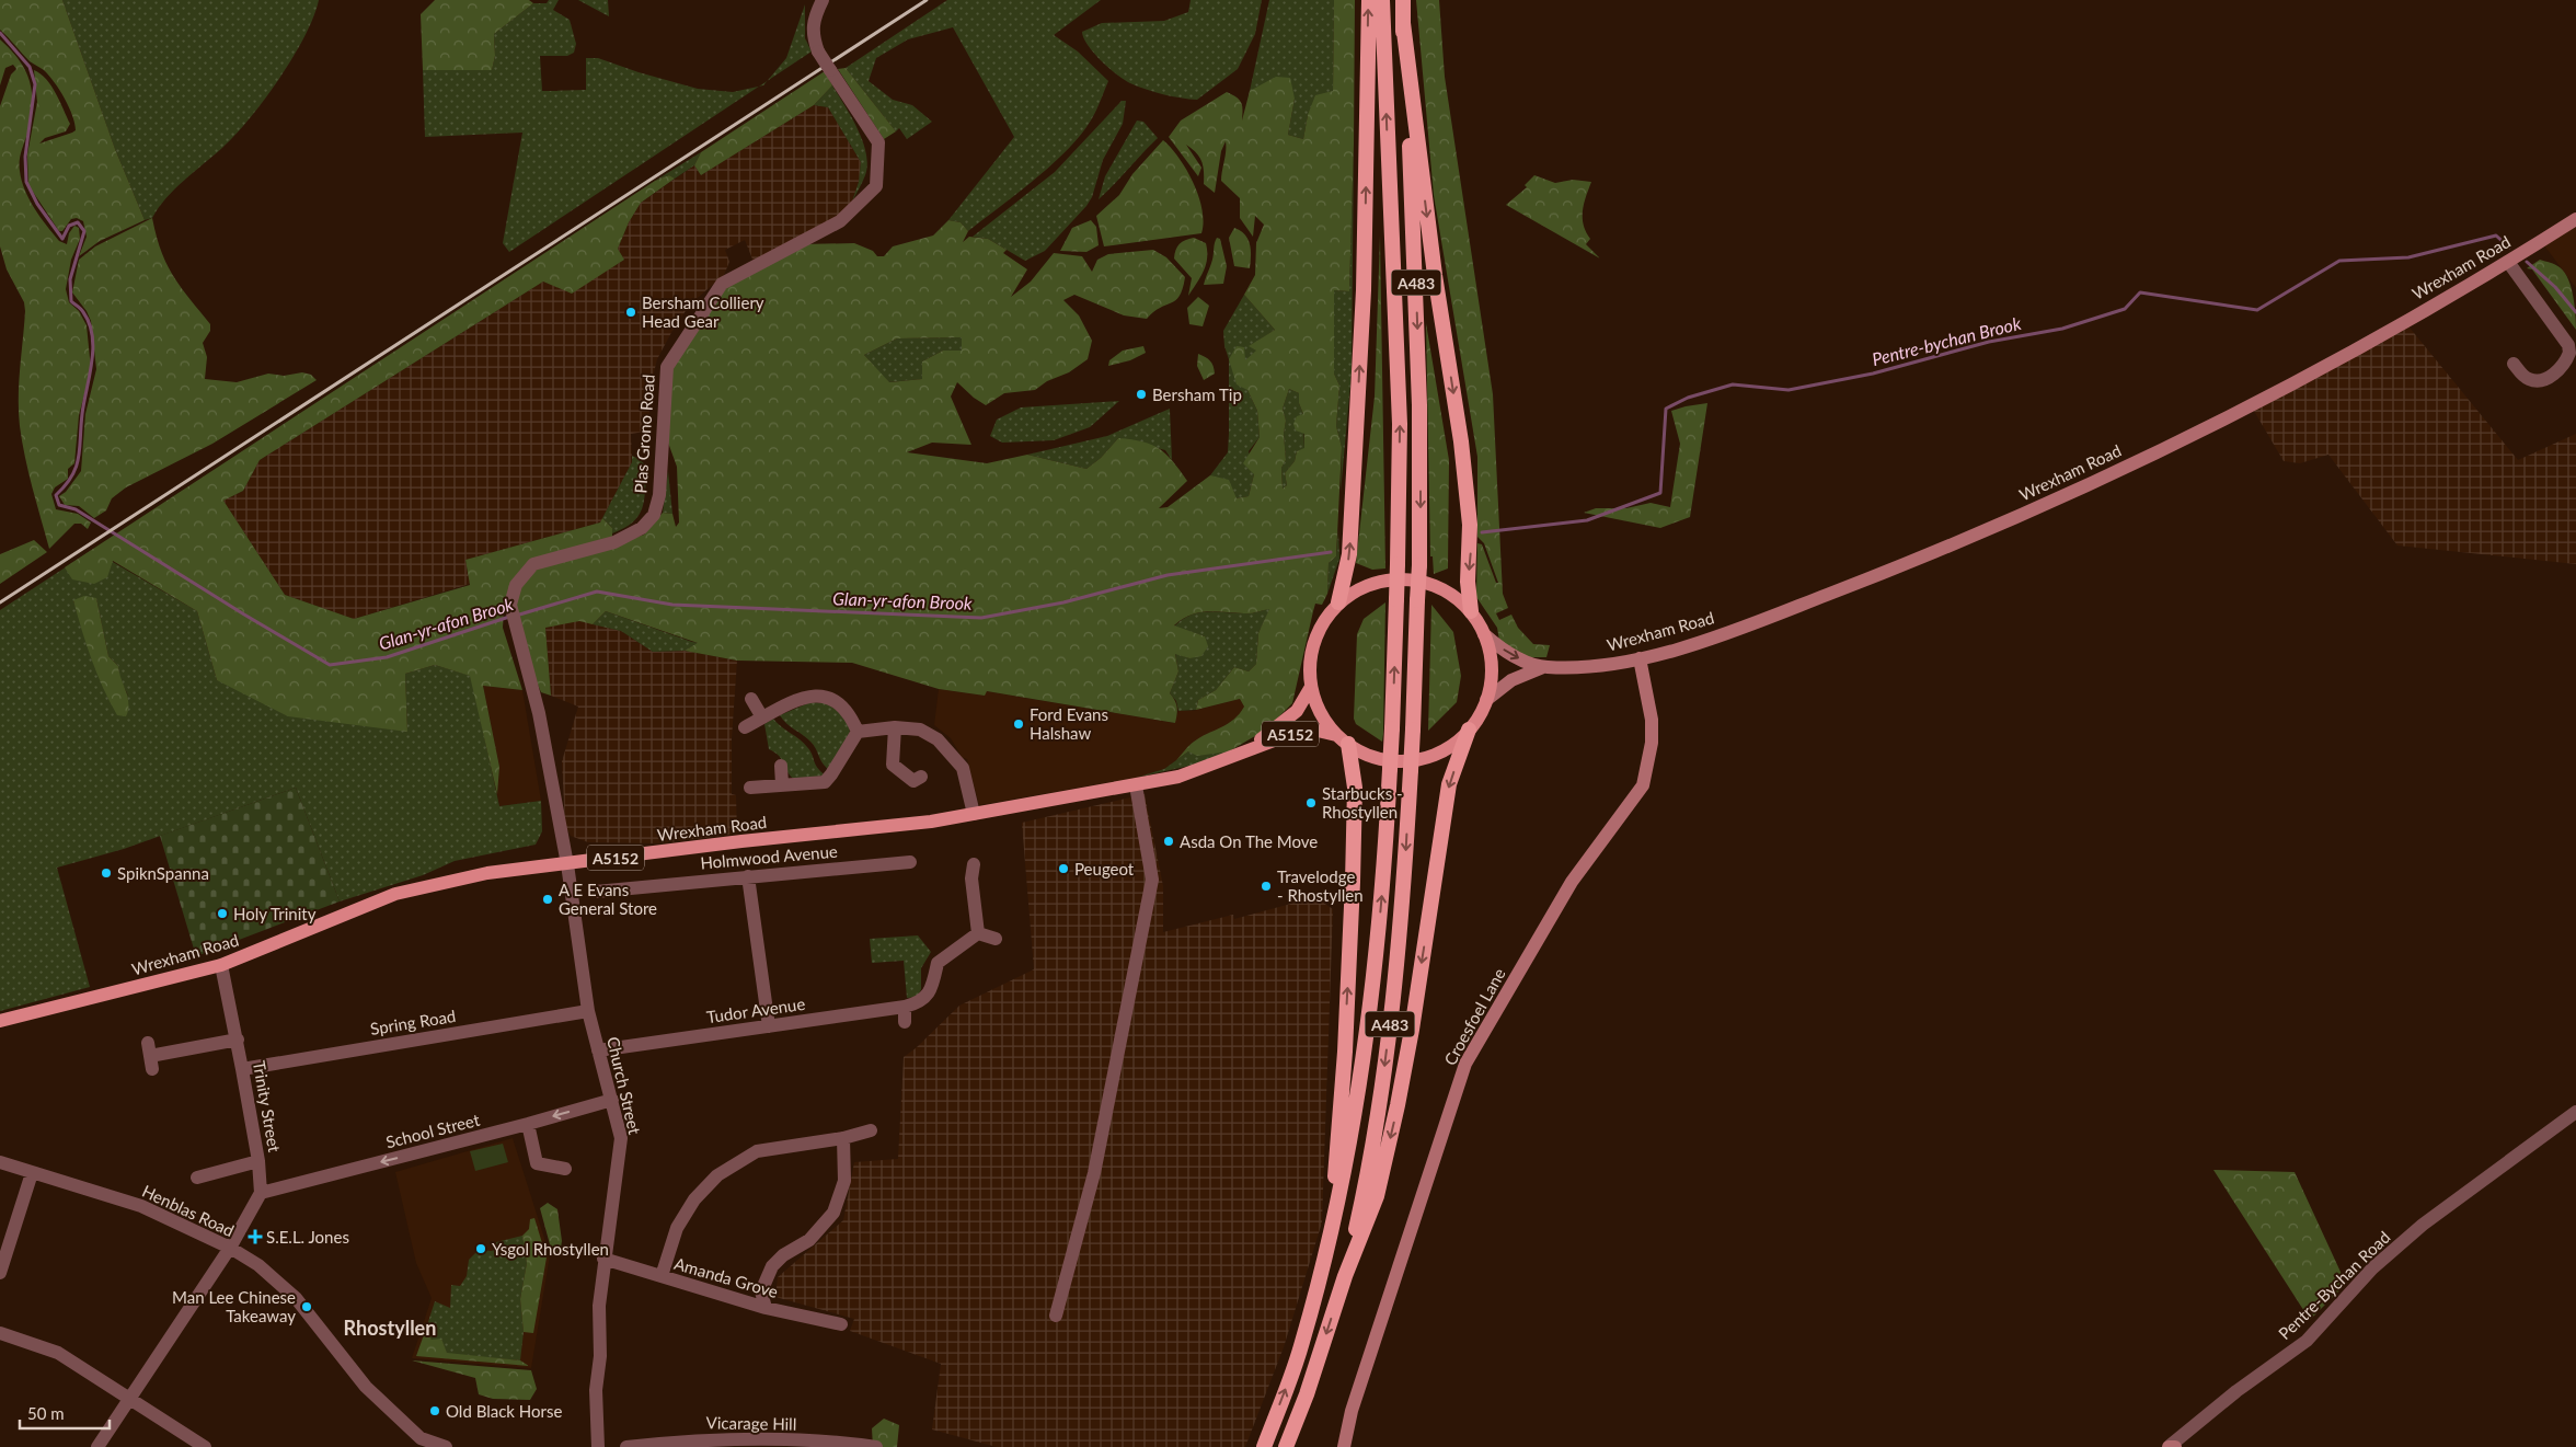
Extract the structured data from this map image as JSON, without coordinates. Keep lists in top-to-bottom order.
{
  "streets": {
    "highway": ["A483"],
    "main road": ["Wrexham Road", "A5152", "Croesfoel Lane"],
    "street": [
      "Plas Grono Road",
      "Holmwood Avenue",
      "Tudor Avenue",
      "Spring Road",
      "Church Street",
      "Trinity Street",
      "School Street",
      "Henblas Road",
      "Amanda Grove",
      "Pentre-Bychan Road",
      "Vicarage Hill"
    ]
  },
  "crossings": [
    ["Wrexham Road", "Plas Grono Road"],
    ["Wrexham Road", "Croesfoel Lane"],
    ["Wrexham Road", "Church Street"],
    ["Wrexham Road", "Trinity Street"],
    ["Plas Grono Road", "Church Street"],
    ["Tudor Avenue", "Church Street"],
    ["Spring Road", "Church Street"],
    ["Spring Road", "Trinity Street"],
    ["Church Street", "School Street"],
    ["Church Street", "Amanda Grove"],
    ["Trinity Street", "School Street"]
  ],
  "one_way": ["School Street"],
  "districts": ["Rhostyllen"],
  "water": ["Pentre-bychan Brook", "Glan-yr-afon Brook"],
  "places": {
    "other": [
      "Bersham Colliery Head Gear",
      "Bersham Tip",
      "Ford Evans Halshaw",
      "Starbucks - Rhostyllen",
      "Asda On The Move",
      "Peugeot",
      "SpiknSpanna",
      "Travelodge - Rhostyllen",
      "A E Evans General Store",
      "Holy Trinity",
      "Ysgol Rhostyllen",
      "Man Lee Chinese Takeaway",
      "Old Black Horse"
    ],
    "health": ["S.E.L. Jones"]
  },
  "scale_bar": "50 m"
}
